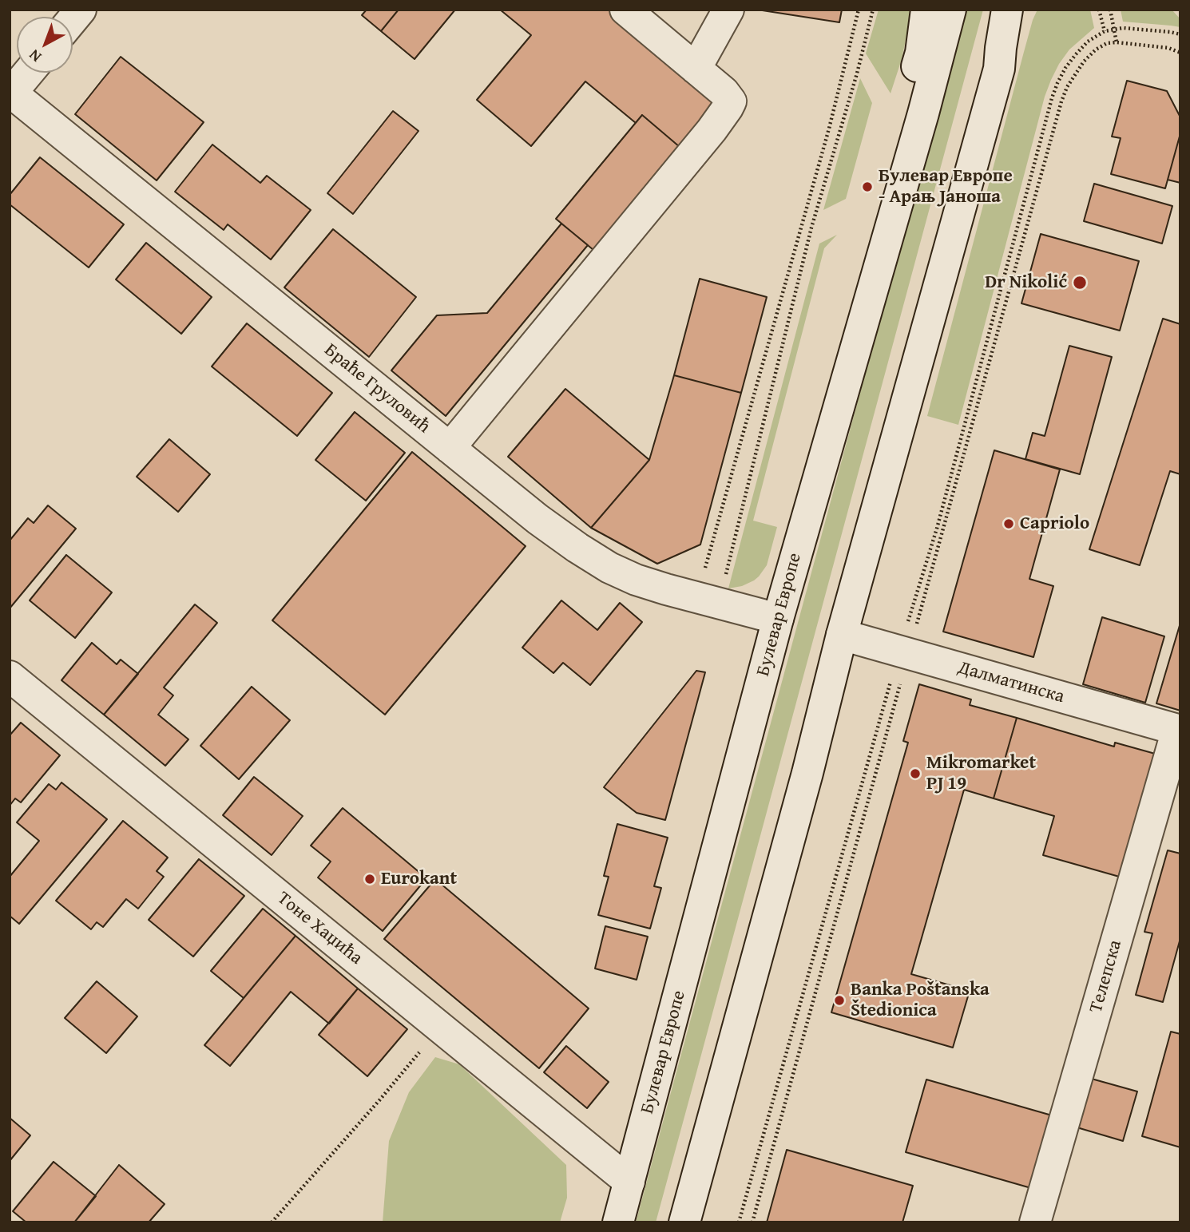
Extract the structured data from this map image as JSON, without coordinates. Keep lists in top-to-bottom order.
{
  "streets": {
    "street": [
      "Браће Груловић",
      "Булевар Европе",
      "Далматинска",
      "Тоне Хаџића",
      "Телепска"
    ]
  },
  "crossings": [
    ["Браће Груловић", "Булевар Европе"],
    ["Булевар Европе", "Тоне Хаџића"],
    ["Далматинска", "Телепска"]
  ],
  "places": [
    "Булевар Европе - Арањ Јаноша",
    "Dr Nikolić",
    "Capriolo",
    "Mikromarket PJ 19",
    "Eurokant",
    "Banka Poštanska Štedionica"
  ],
  "north": "bottom left"
}
